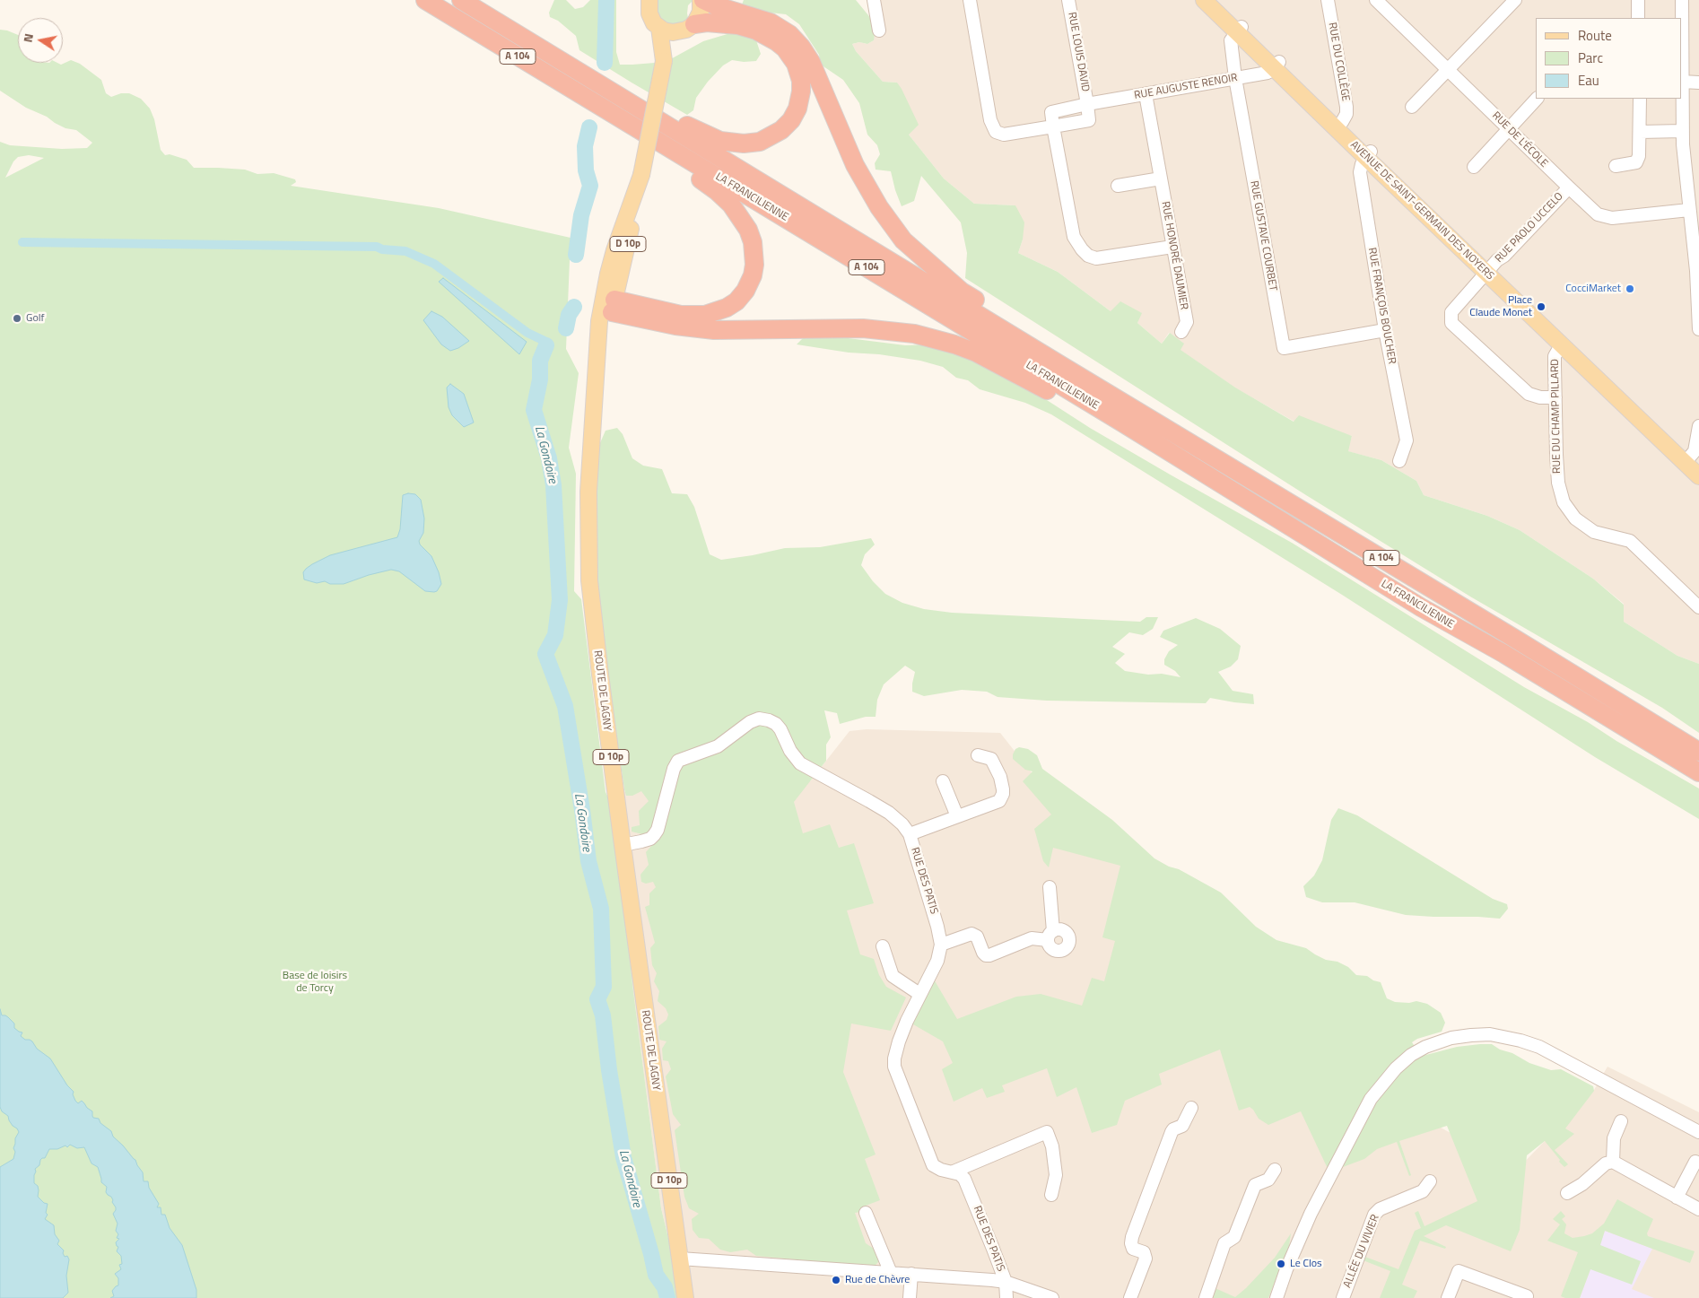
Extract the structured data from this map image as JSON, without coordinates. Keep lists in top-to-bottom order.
{
  "streets": {
    "highway": ["A 104", "LA FRANCILIENNE"],
    "main road": ["AVENUE DE SAINT-GERMAIN DES NOYERS", "D 10p", "ROUTE DE LAGNY"],
    "street": [
      "RUE LOUIS DAVID",
      "RUE DU COLLÈGE",
      "RUE AUGUSTE RENOIR",
      "RUE DE L'ÉCOLE",
      "RUE PAOLO UCCELO",
      "RUE GUSTAVE COURBET",
      "RUE HONORÉ DAUMIER",
      "RUE FRANÇOIS BOUCHER",
      "RUE DU CHAMP PILLARD",
      "RUE DES PATIS",
      "ALLÉE DU VIVIER"
    ]
  },
  "crossings": [
    ["RUE LOUIS DAVID", "RUE AUGUSTE RENOIR"],
    ["RUE DU COLLÈGE", "AVENUE DE SAINT-GERMAIN DES NOYERS"],
    ["RUE AUGUSTE RENOIR", "AVENUE DE SAINT-GERMAIN DES NOYERS"],
    ["RUE AUGUSTE RENOIR", "RUE GUSTAVE COURBET"],
    ["RUE AUGUSTE RENOIR", "RUE HONORÉ DAUMIER"],
    ["RUE DE L'ÉCOLE", "RUE PAOLO UCCELO"],
    ["AVENUE DE SAINT-GERMAIN DES NOYERS", "RUE PAOLO UCCELO"],
    ["AVENUE DE SAINT-GERMAIN DES NOYERS", "RUE GUSTAVE COURBET"],
    ["AVENUE DE SAINT-GERMAIN DES NOYERS", "RUE FRANÇOIS BOUCHER"],
    ["AVENUE DE SAINT-GERMAIN DES NOYERS", "RUE DU CHAMP PILLARD"],
    ["RUE PAOLO UCCELO", "RUE DU CHAMP PILLARD"],
    ["RUE GUSTAVE COURBET", "RUE FRANÇOIS BOUCHER"],
    ["D 10p", "ROUTE DE LAGNY"],
    ["ROUTE DE LAGNY", "RUE DES PATIS"]
  ],
  "water": ["La Gondoire"],
  "parks": ["Base de loisirs de Torcy"],
  "places": [
    "CocciMarket",
    "Place Claude Monet",
    "Golf",
    "Le Clos",
    "Rue de Chèvre"
  ],
  "legend": ["Route", "Parc", "Eau"],
  "north": "left"
}
